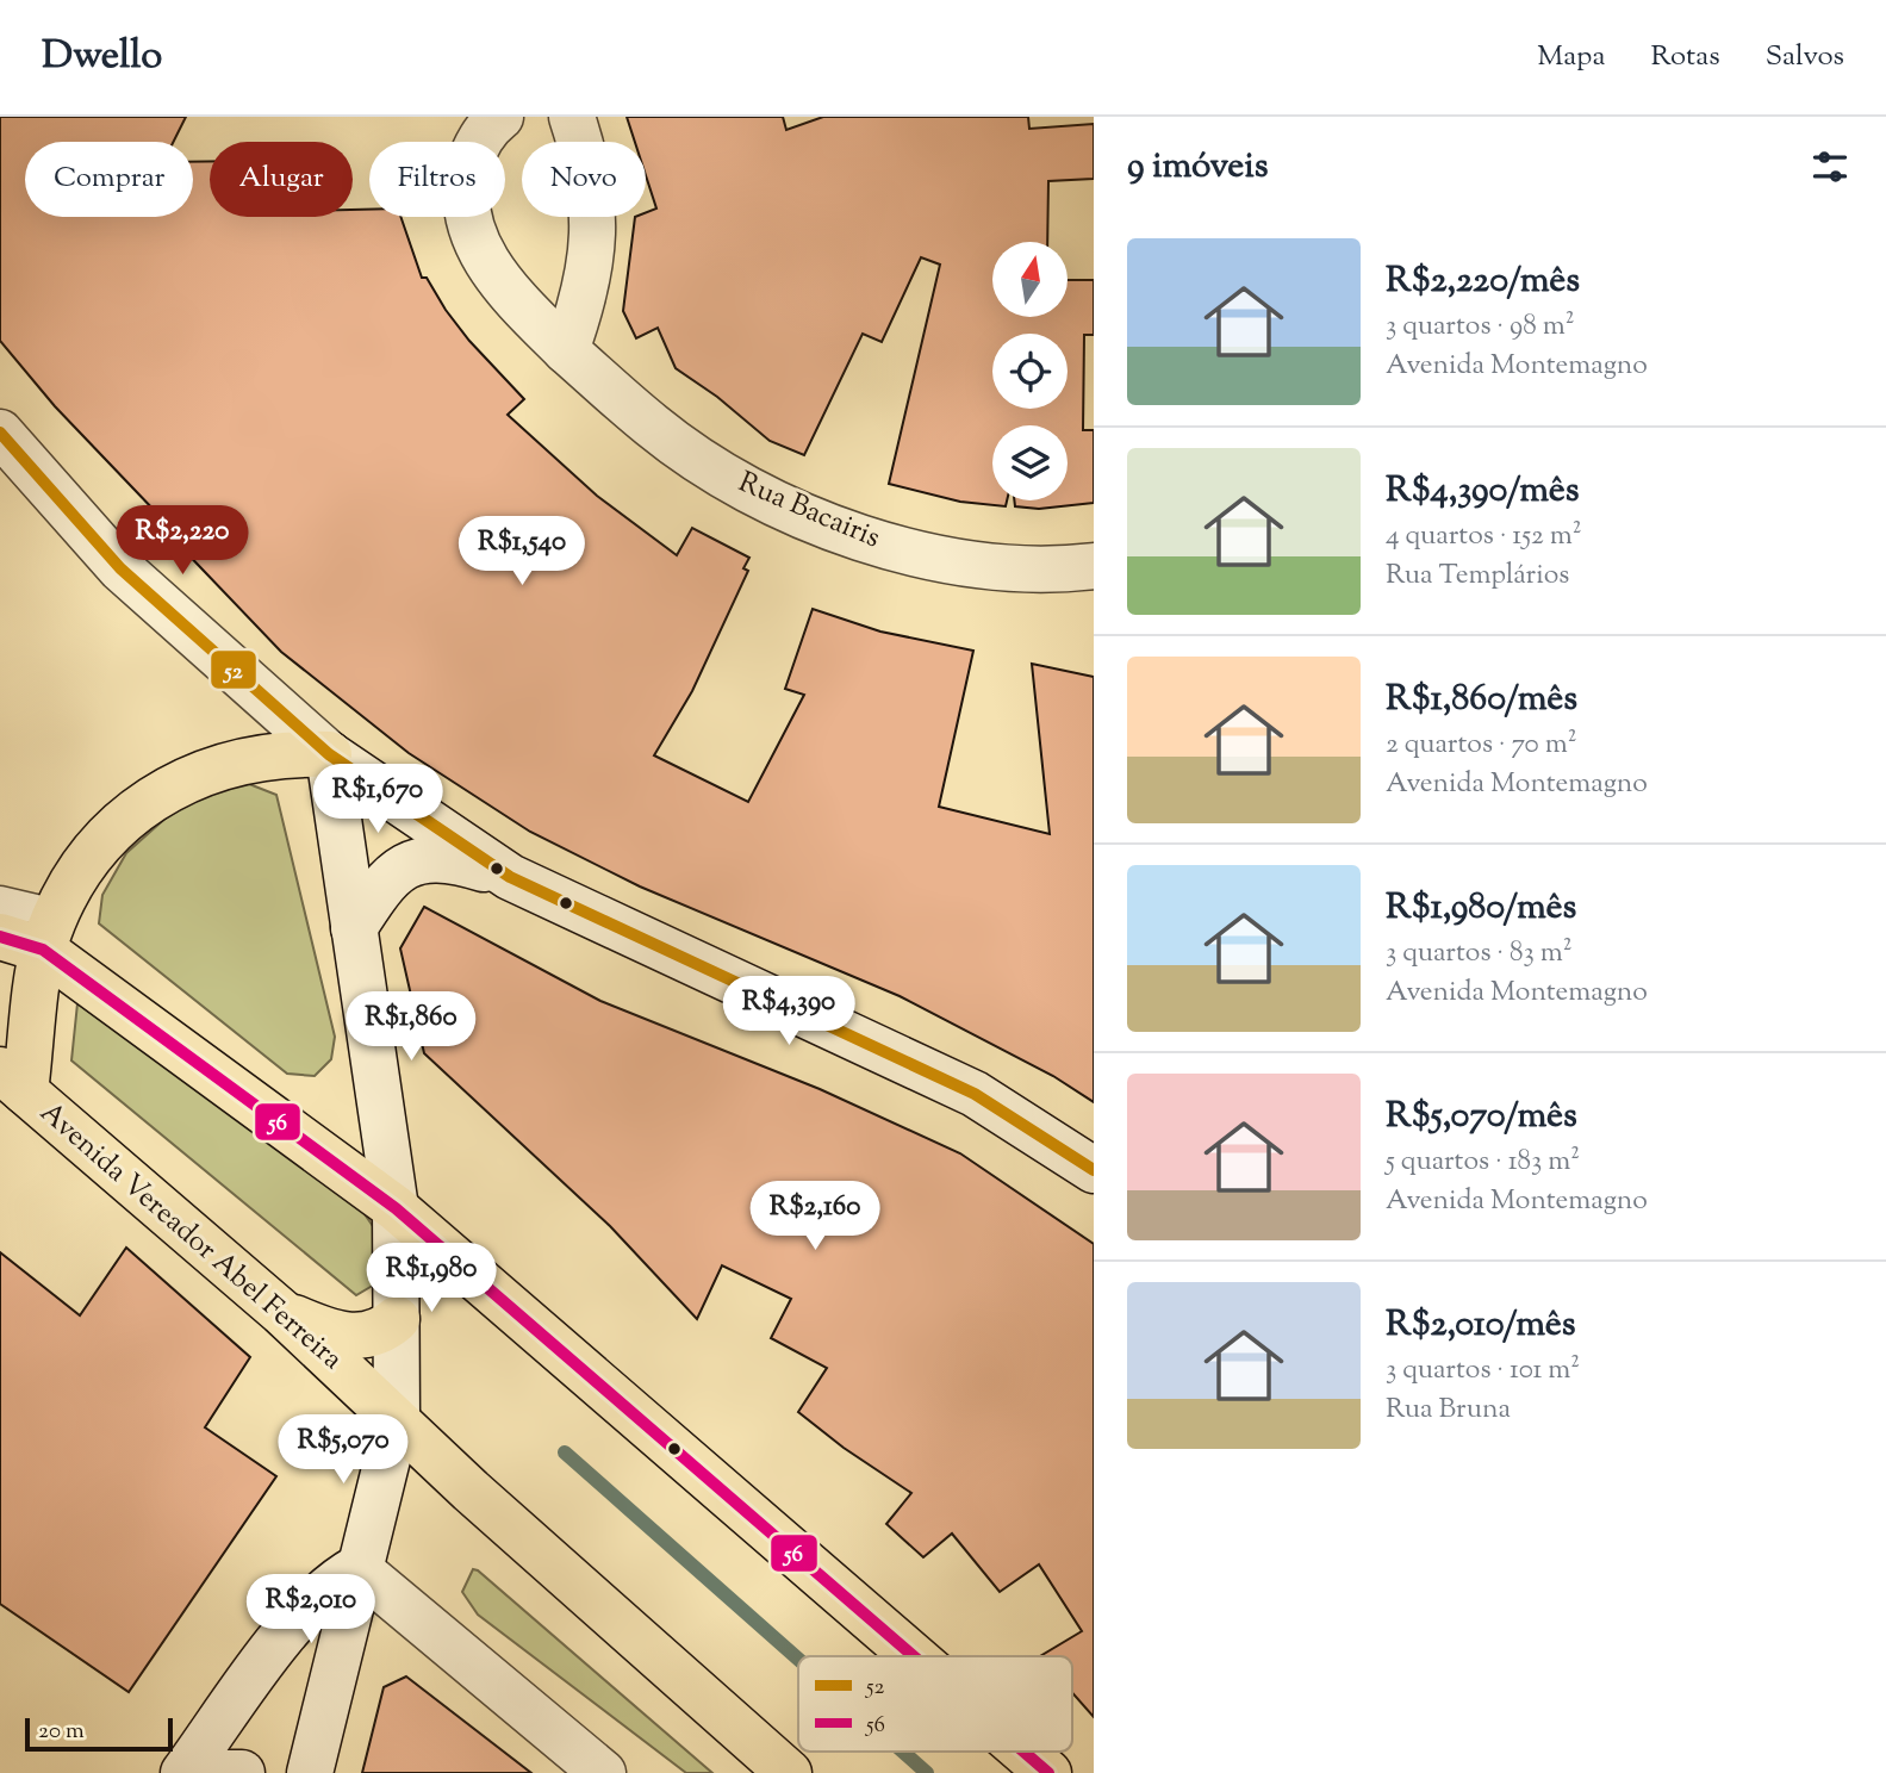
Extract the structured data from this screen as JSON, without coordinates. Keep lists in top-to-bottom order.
{
  "streets": {
    "main road": ["Avenida Vereador Abel Ferreira"],
    "street": ["Rua Bacairis"]
  },
  "lines": ["transit line 52", "transit line 56"],
  "legend": ["52", "56"],
  "scale_bar": "20 m",
  "north": "top",
  "page": {
    "header": "Dwello",
    "nav": ["Mapa", "Rotas", "Salvos"],
    "heading": "9 imóveis",
    "chip": [
      "Comprar",
      "Alugar",
      "Filtros",
      "Novo"
    ],
    "list": [
      {
        "name": "R$2,220/mês",
        "note": "3 quartos · 98 m² · Avenida Montemagno"
      },
      {
        "name": "R$4,390/mês",
        "note": "4 quartos · 152 m² · Rua Templários"
      },
      {
        "name": "R$1,860/mês",
        "note": "2 quartos · 70 m² · Avenida Montemagno"
      },
      {
        "name": "R$1,980/mês",
        "note": "3 quartos · 83 m² · Avenida Montemagno"
      },
      {
        "name": "R$5,070/mês",
        "note": "5 quartos · 183 m² · Avenida Montemagno"
      },
      {
        "name": "R$2,010/mês",
        "note": "3 quartos · 101 m² · Rua Bruna"
      }
    ],
    "price": [
      "R$2,220",
      "R$1,540",
      "R$1,670",
      "R$4,390",
      "R$1,860",
      "R$2,160",
      "R$1,980",
      "R$5,070",
      "R$2,010"
    ],
    "scale": "20 m"
  }
}
